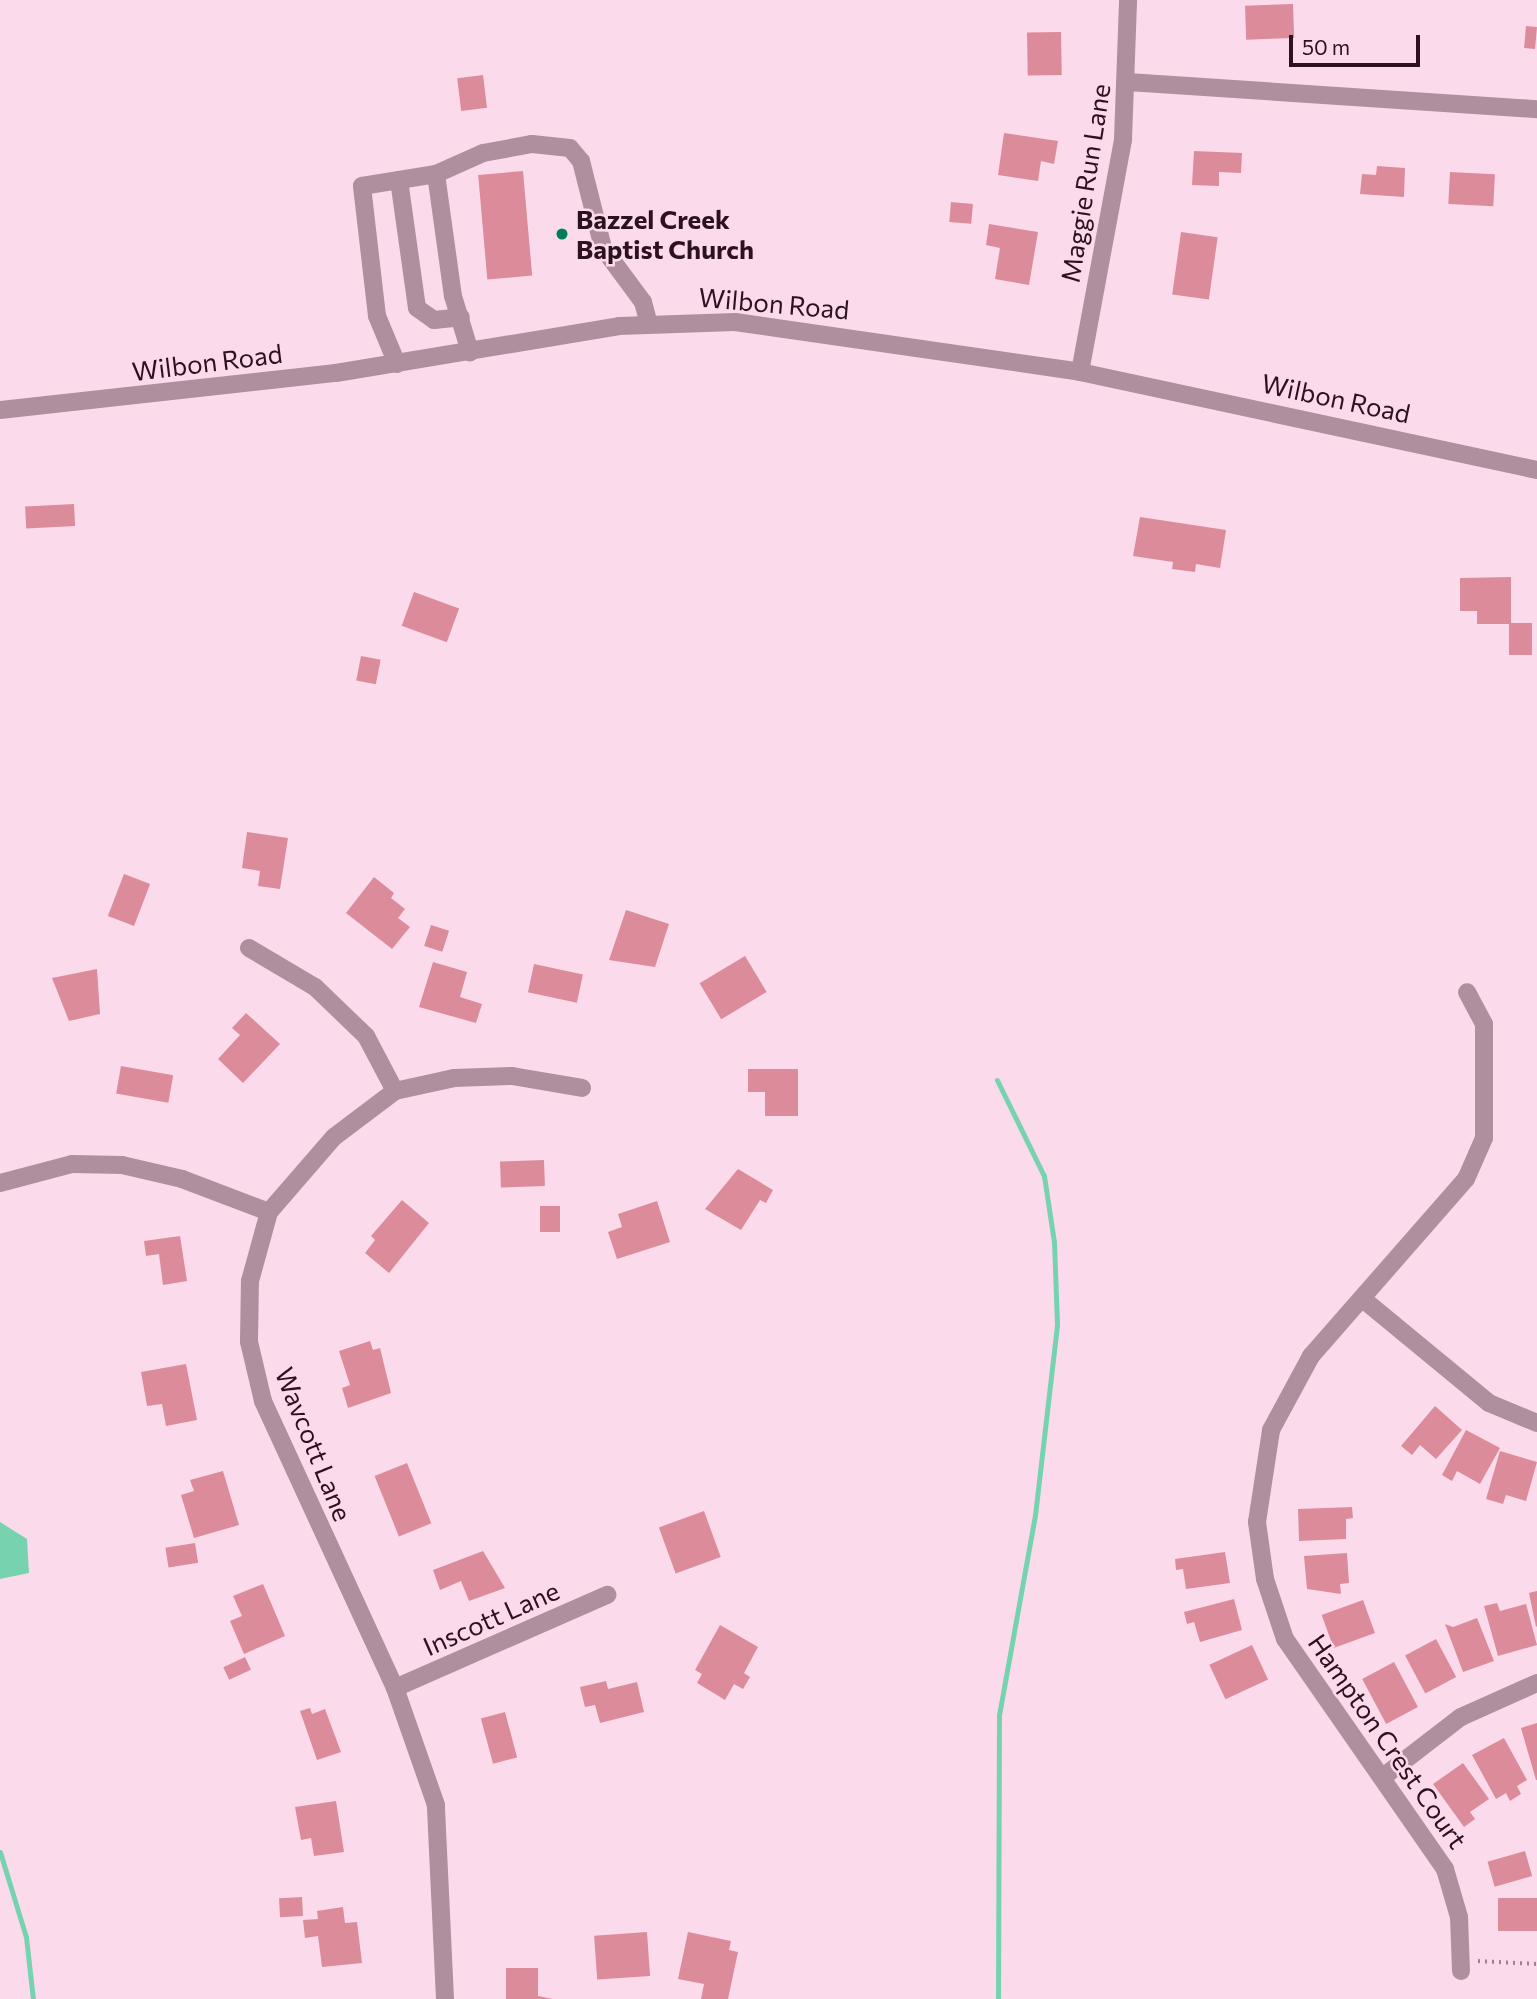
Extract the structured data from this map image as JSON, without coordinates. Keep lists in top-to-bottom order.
{
  "streets": {
    "street": [
      "Maggie Run Lane",
      "Wilbon Road",
      "Wavcott Lane",
      "Inscott Lane",
      "Hampton Crest Court"
    ]
  },
  "crossings": [
    ["Maggie Run Lane", "Wilbon Road"],
    ["Wavcott Lane", "Inscott Lane"]
  ],
  "places": ["Bazzel Creek Baptist Church"],
  "scale_bar": "50 m"
}
